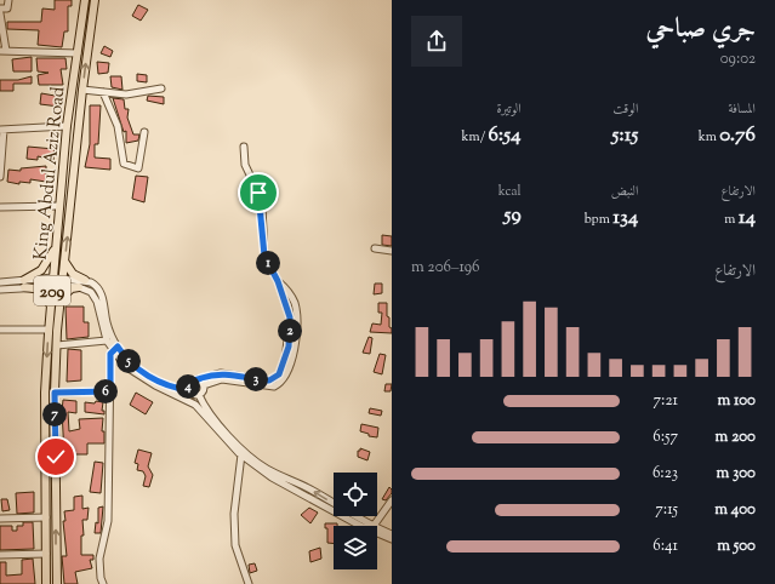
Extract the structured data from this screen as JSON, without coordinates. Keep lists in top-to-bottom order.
{
  "streets": {
    "main road": ["King Abdul Aziz Road", "209"]
  },
  "page": {
    "heading": ["جري صباحي", "09:02"],
    "stats": [
      ["المسافة", "0.76 km"],
      ["الوقت", "5:15"],
      ["الوتيرة", "6:54 /km"],
      ["الارتفاع", "14 m"],
      ["النبض", "134 bpm"],
      ["kcal", "59"]
    ],
    "chart": ["الارتفاع", "196–206 m"],
    "pins": [
      "1",
      "2",
      "5",
      "3",
      "4",
      "6",
      "7"
    ],
    "list": [
      {
        "name": "100 m",
        "note": "7:21"
      },
      {
        "name": "200 m",
        "note": "6:57"
      },
      {
        "name": "300 m",
        "note": "6:23"
      },
      {
        "name": "400 m",
        "note": "7:15"
      },
      {
        "name": "500 m",
        "note": "6:41"
      }
    ]
  }
}
